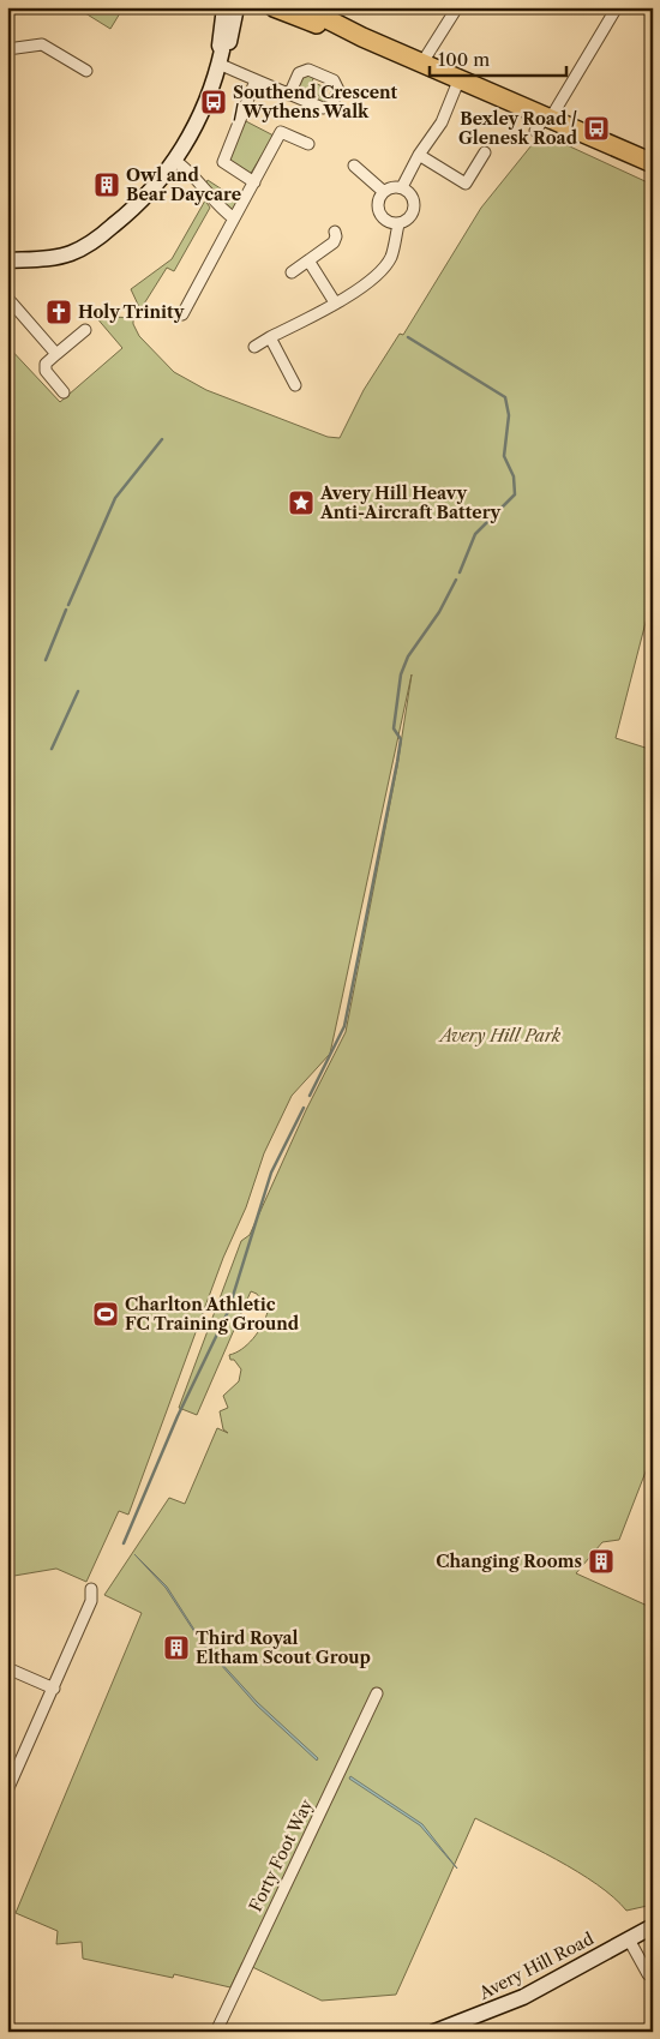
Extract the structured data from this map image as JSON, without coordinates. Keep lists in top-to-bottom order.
{
  "streets": {
    "street": ["Forty Foot Way", "Avery Hill Road"]
  },
  "parks": ["Avery Hill Park"],
  "places": {
    "bus stop": ["Southend Crescent / Wythens Walk", "Bexley Road / Glenesk Road"],
    "building": ["Owl and Bear Daycare", "Changing Rooms", "Third Royal Eltham Scout Group"],
    "church": ["Holy Trinity"],
    "place": ["Avery Hill Heavy Anti-Aircraft Battery"],
    "sports": ["Charlton Athletic FC Training Ground"]
  },
  "scale_bar": "100 m"
}
